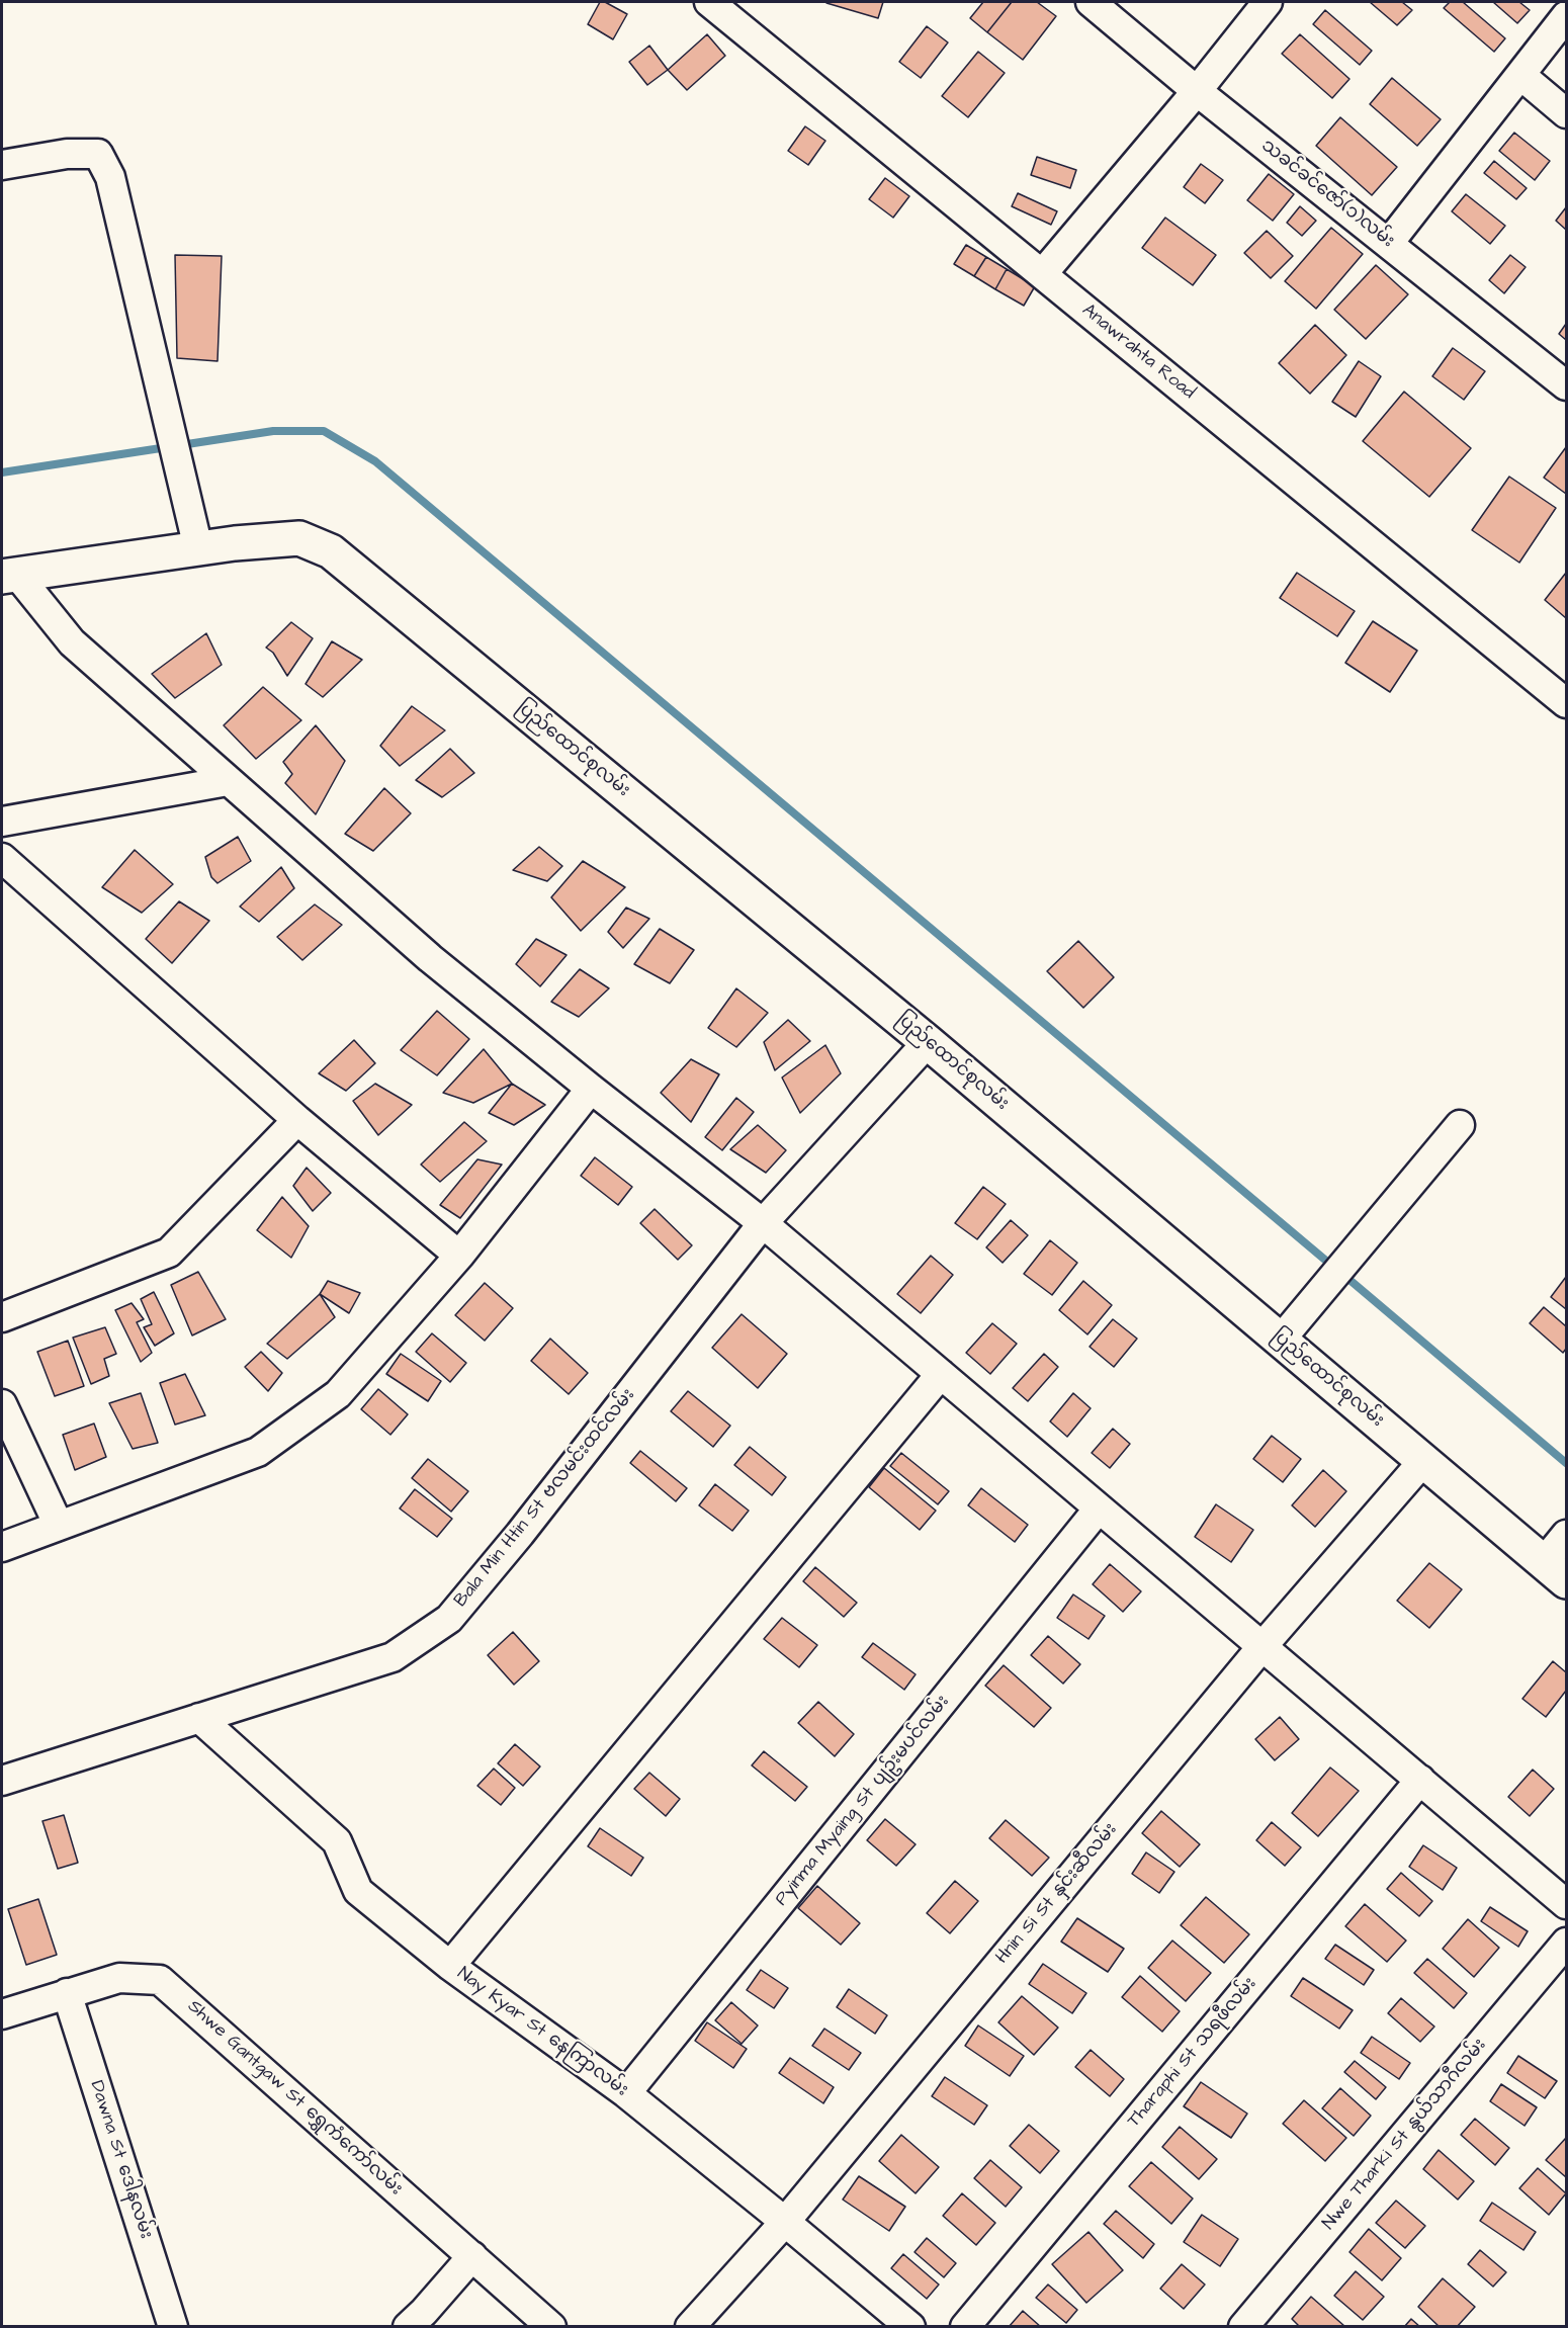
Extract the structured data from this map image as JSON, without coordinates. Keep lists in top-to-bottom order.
{
  "streets": {
    "main road": ["ပြည်ထောင်စုလမ်း"],
    "street": [
      "သခင်ခင်ဇော်(၁)လမ်း",
      "Anawrahta Road",
      "Bala Min Htin St ဗလမင်းထင်လမ်း",
      "Pyinma Myaing St ပျဥ်းမပင်လမ်း",
      "Hnin Si St နှင်းဆီလမ်း",
      "Nay Kyar St နေကြာလမ်း",
      "Tharaphi St သရဖီလမ်း",
      "Shwe Gantgaw St ရွှေကံကော်လမ်း",
      "Nwe Tharki St နွယ်သာဂီလမ်း",
      "Dawna St ဒေါနလမ်း"
    ]
  },
  "crossings": [
    ["ပြည်ထောင်စုလမ်း", "Bala Min Htin St ဗလမင်းထင်လမ်း"],
    ["ပြည်ထောင်စုလမ်း", "Hnin Si St နှင်းဆီလမ်း"],
    ["Bala Min Htin St ဗလမင်းထင်လမ်း", "Nay Kyar St နေကြာလမ်း"],
    ["Pyinma Myaing St ပျဥ်းမပင်လမ်း", "Nay Kyar St နေကြာလမ်း"],
    ["Hnin Si St နှင်းဆီလမ်း", "Nay Kyar St နေကြာလမ်း"],
    ["Shwe Gantgaw St ရွှေကံကော်လမ်း", "Dawna St ဒေါနလမ်း"]
  ]
}
